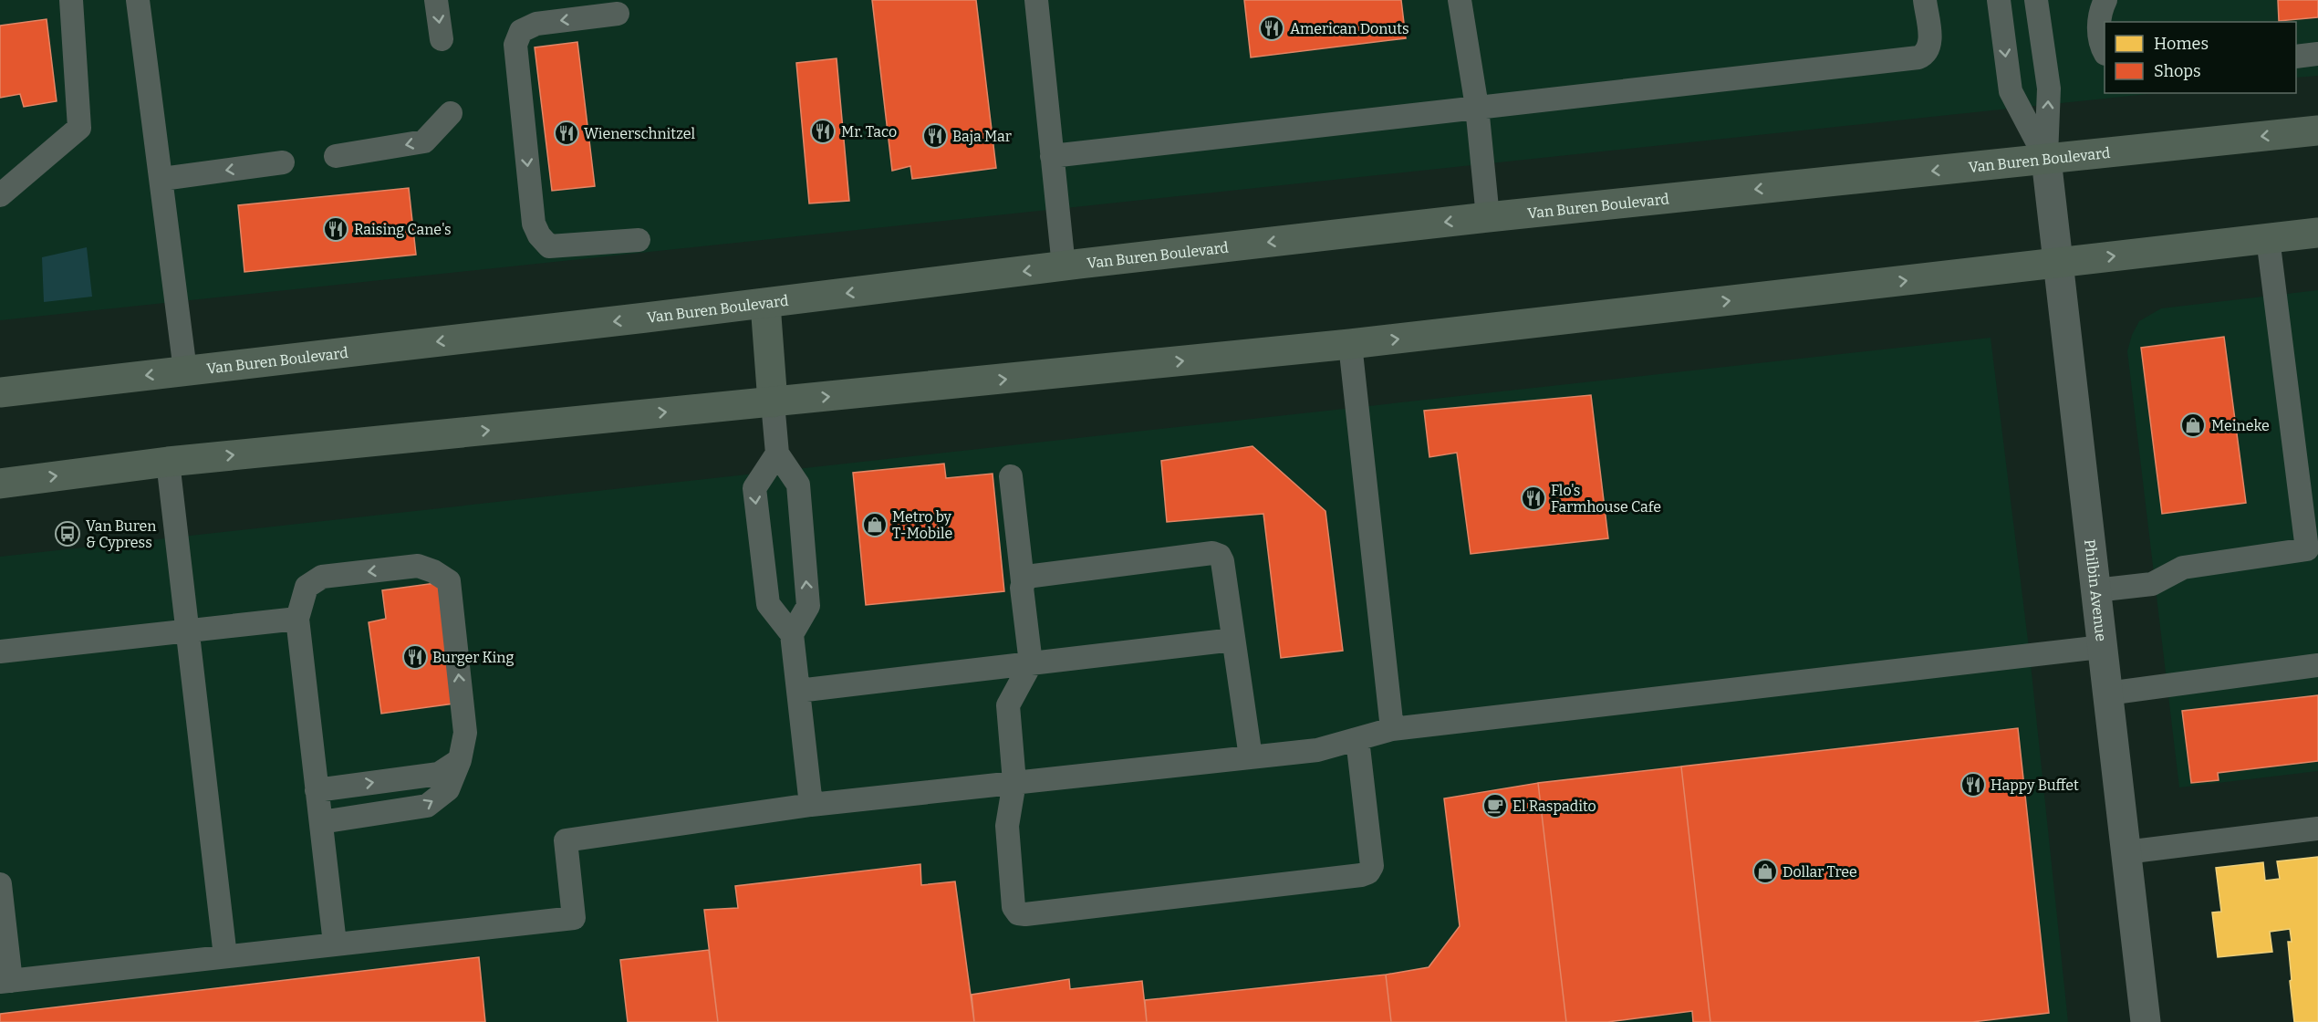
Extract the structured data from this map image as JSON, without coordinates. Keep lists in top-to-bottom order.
{
  "streets": {
    "main road": ["Van Buren Boulevard"],
    "street": ["Philbin Avenue"]
  },
  "crossings": [
    ["Van Buren Boulevard", "Philbin Avenue"]
  ],
  "places": {
    "restaurant": [
      "American Donuts",
      "Mr. Taco",
      "Wienerschnitzel",
      "Baja Mar",
      "Raising Cane's",
      "Flo's Farmhouse Cafe",
      "Burger King",
      "Happy Buffet"
    ],
    "shop": ["Meineke", "Metro by T-Mobile", "Dollar Tree"],
    "bus stop": ["Van Buren & Cypress"],
    "cafe": ["El Raspadito"]
  },
  "legend": ["Homes", "Shops"]
}
